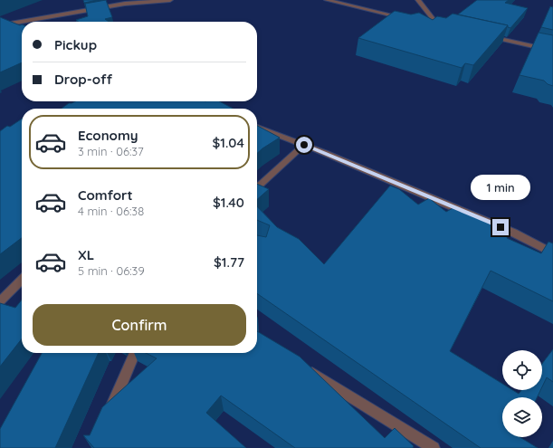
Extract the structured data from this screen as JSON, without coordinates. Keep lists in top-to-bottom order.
{
  "page": {
    "banner": ["Pickup", "Drop-off"],
    "list": [
      {
        "name": "Economy",
        "note": "3 min · 06:37",
        "value": "$1.04"
      },
      {
        "name": "Comfort",
        "note": "4 min · 06:38",
        "value": "$1.40"
      },
      {
        "name": "XL",
        "note": "5 min · 06:39",
        "value": "$1.77"
      }
    ],
    "bubble": "1 min",
    "buttons": "Confirm"
  }
}
